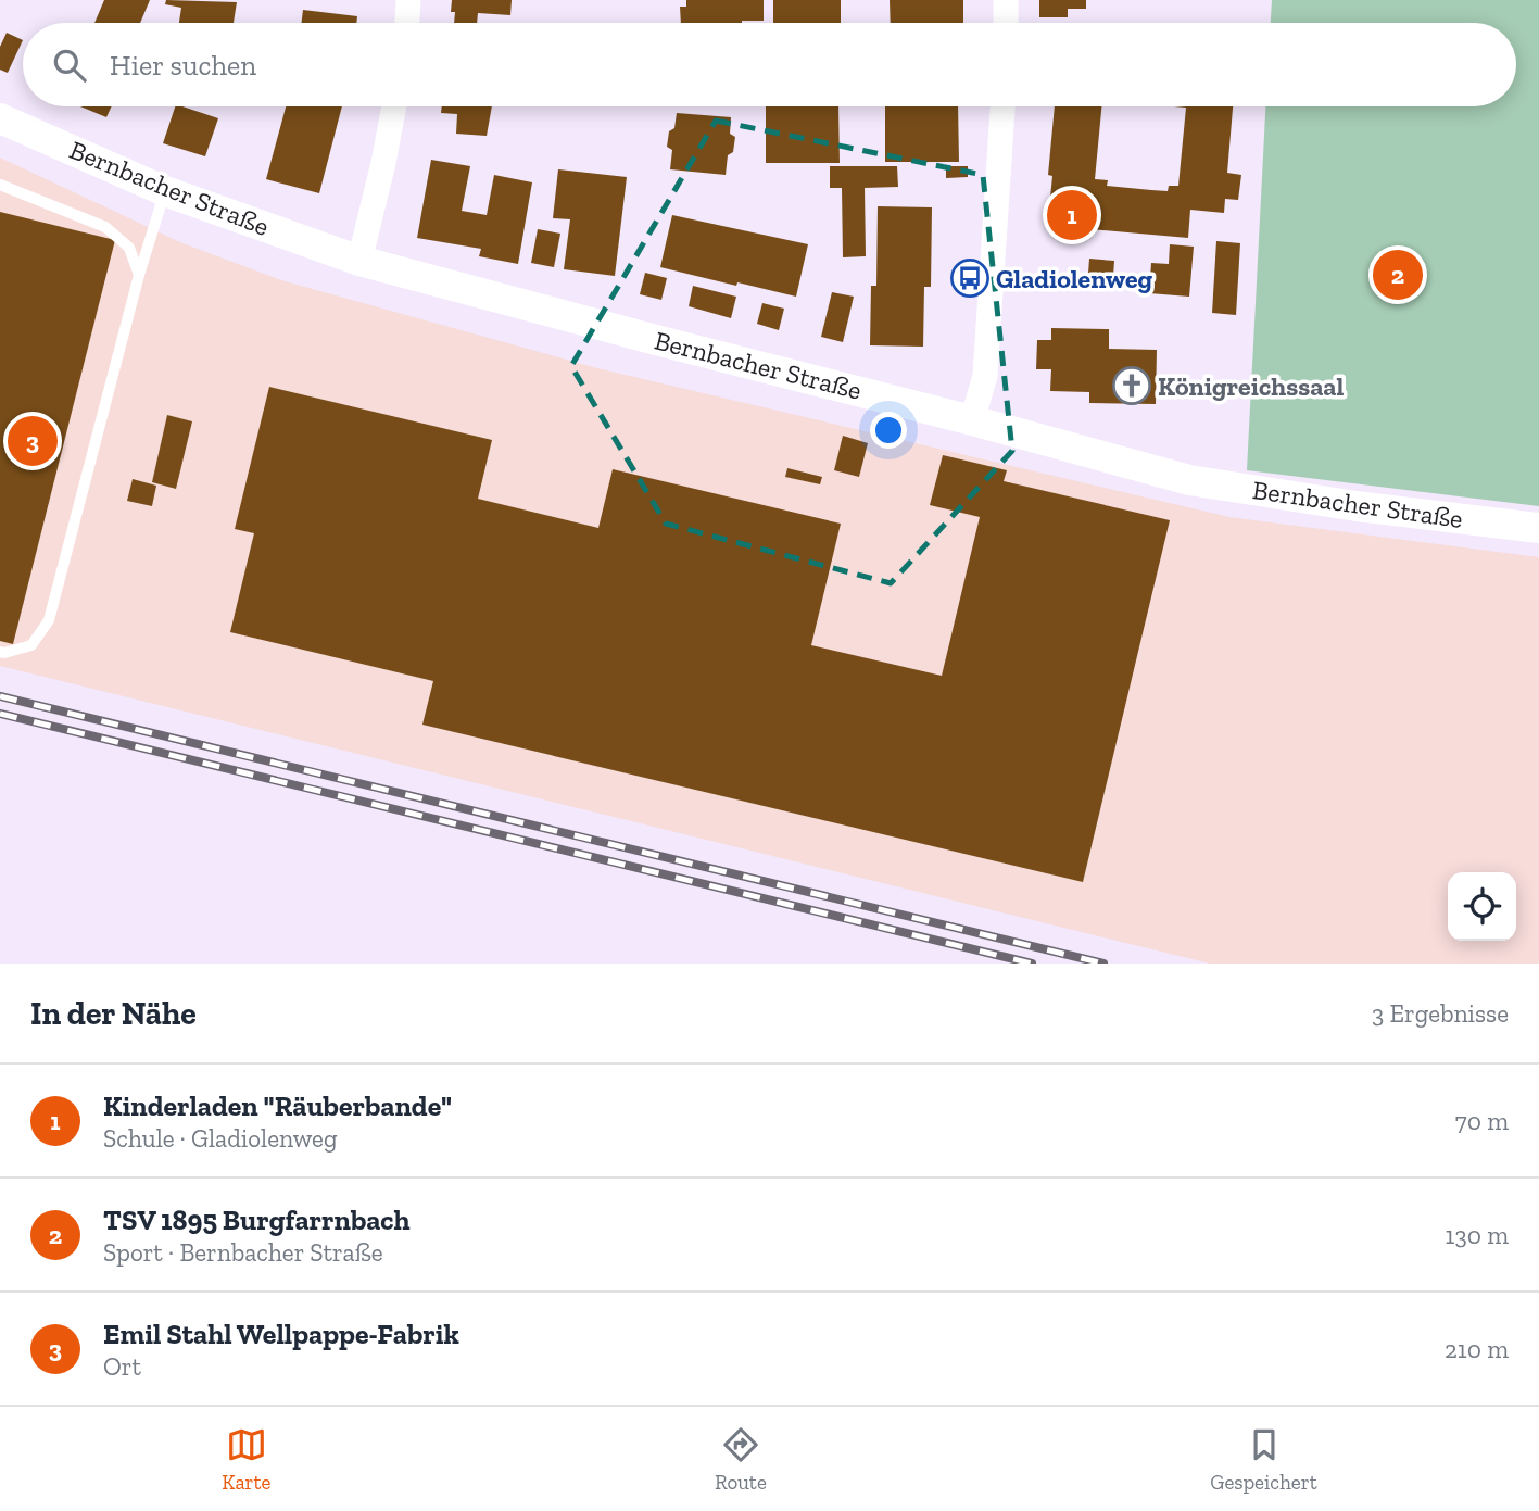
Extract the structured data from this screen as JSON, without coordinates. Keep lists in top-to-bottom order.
{
  "streets": {
    "street": ["Bernbacher Straße"]
  },
  "places": {
    "bus stop": ["Gladiolenweg"],
    "church": ["Königreichssaal"]
  },
  "page": {
    "search": "Hier suchen",
    "pins": ["1", "2", "3"],
    "heading": ["In der Nähe", "3 Ergebnisse"],
    "list": [
      {
        "mark": "1",
        "name": "Kinderladen \"Räuberbande\"",
        "note": "Schule · Gladiolenweg",
        "value": "70 m"
      },
      {
        "mark": "2",
        "name": "TSV 1895 Burgfarrnbach",
        "note": "Sport · Bernbacher Straße",
        "value": "130 m"
      },
      {
        "mark": "3",
        "name": "Emil Stahl Wellpappe-Fabrik",
        "note": "Ort",
        "value": "210 m"
      }
    ],
    "nav": ["Karte", "Route", "Gespeichert"]
  }
}
